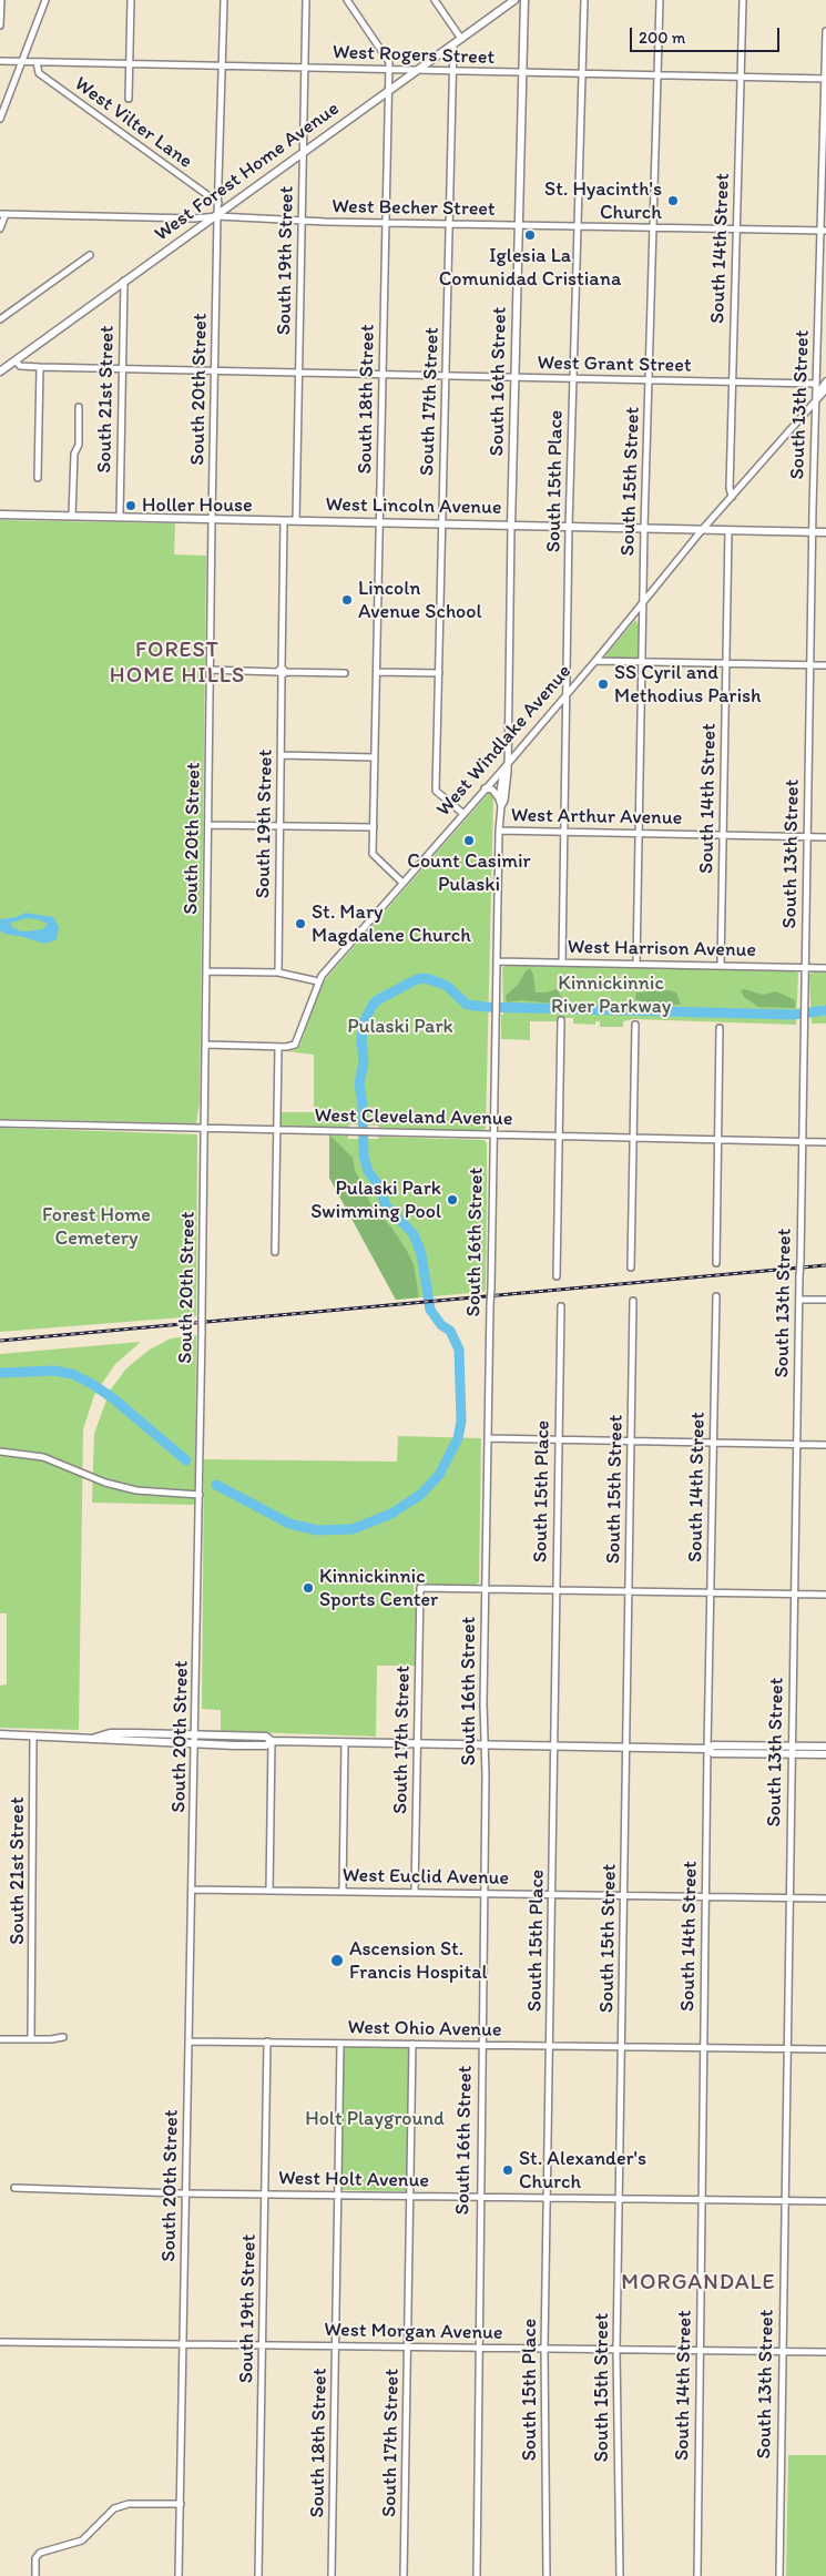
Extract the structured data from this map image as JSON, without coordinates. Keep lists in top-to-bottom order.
{
  "streets": {
    "main road": ["West Forest Home Avenue", "South 16th Street", "West Lincoln Avenue"],
    "street": [
      "West Rogers Street",
      "West Vilter Lane",
      "West Becher Street",
      "South 14th Street",
      "South 19th Street",
      "West Grant Street",
      "South 20th Street",
      "South 21st Street",
      "South 18th Street",
      "South 17th Street",
      "South 13th Street",
      "South 15th Place",
      "South 15th Street",
      "West Windlake Avenue",
      "West Arthur Avenue",
      "West Harrison Avenue",
      "West Cleveland Avenue",
      "West Euclid Avenue",
      "West Ohio Avenue",
      "West Holt Avenue",
      "West Morgan Avenue"
    ]
  },
  "crossings": [
    ["West Rogers Street", "West Vilter Lane"],
    ["West Rogers Street", "West Forest Home Avenue"],
    ["West Rogers Street", "South 14th Street"],
    ["West Rogers Street", "South 19th Street"],
    ["West Rogers Street", "South 16th Street"],
    ["West Rogers Street", "South 20th Street"],
    ["West Rogers Street", "South 18th Street"],
    ["West Rogers Street", "South 17th Street"],
    ["West Rogers Street", "South 13th Street"],
    ["West Rogers Street", "South 15th Place"],
    ["West Rogers Street", "South 15th Street"],
    ["West Vilter Lane", "South 20th Street"],
    ["West Forest Home Avenue", "West Becher Street"],
    ["West Forest Home Avenue", "South 19th Street"],
    ["West Forest Home Avenue", "West Grant Street"],
    ["West Forest Home Avenue", "South 20th Street"],
    ["West Forest Home Avenue", "South 21st Street"],
    ["West Forest Home Avenue", "South 18th Street"],
    ["West Forest Home Avenue", "South 17th Street"],
    ["West Becher Street", "South 14th Street"],
    ["West Becher Street", "South 19th Street"],
    ["West Becher Street", "South 16th Street"],
    ["West Becher Street", "South 20th Street"],
    ["West Becher Street", "South 18th Street"],
    ["West Becher Street", "South 17th Street"],
    ["West Becher Street", "South 13th Street"],
    ["West Becher Street", "South 15th Place"],
    ["West Becher Street", "South 15th Street"],
    ["South 14th Street", "West Grant Street"],
    ["South 14th Street", "West Lincoln Avenue"],
    ["South 14th Street", "West Windlake Avenue"],
    ["South 14th Street", "West Arthur Avenue"],
    ["South 14th Street", "West Harrison Avenue"],
    ["South 14th Street", "West Euclid Avenue"],
    ["South 14th Street", "West Ohio Avenue"],
    ["South 14th Street", "West Holt Avenue"],
    ["South 14th Street", "West Morgan Avenue"],
    ["South 19th Street", "West Grant Street"],
    ["South 19th Street", "West Lincoln Avenue"],
    ["South 19th Street", "West Ohio Avenue"],
    ["South 19th Street", "West Holt Avenue"],
    ["South 19th Street", "West Morgan Avenue"],
    ["West Grant Street", "South 16th Street"],
    ["West Grant Street", "South 20th Street"],
    ["West Grant Street", "South 21st Street"],
    ["West Grant Street", "South 18th Street"],
    ["West Grant Street", "South 17th Street"],
    ["West Grant Street", "South 13th Street"],
    ["West Grant Street", "South 15th Place"],
    ["West Grant Street", "South 15th Street"],
    ["South 16th Street", "South 17th Street"],
    ["South 16th Street", "West Lincoln Avenue"],
    ["South 16th Street", "West Windlake Avenue"],
    ["South 16th Street", "West Arthur Avenue"],
    ["South 16th Street", "West Harrison Avenue"],
    ["South 16th Street", "West Cleveland Avenue"],
    ["South 16th Street", "West Euclid Avenue"],
    ["South 16th Street", "West Ohio Avenue"],
    ["South 16th Street", "West Holt Avenue"],
    ["South 16th Street", "West Morgan Avenue"],
    ["South 20th Street", "West Lincoln Avenue"],
    ["South 20th Street", "West Windlake Avenue"],
    ["South 20th Street", "West Cleveland Avenue"],
    ["South 20th Street", "West Euclid Avenue"],
    ["South 20th Street", "West Ohio Avenue"],
    ["South 20th Street", "West Holt Avenue"],
    ["South 20th Street", "West Morgan Avenue"],
    ["South 21st Street", "West Lincoln Avenue"],
    ["South 18th Street", "West Lincoln Avenue"],
    ["South 18th Street", "West Windlake Avenue"],
    ["South 18th Street", "West Ohio Avenue"],
    ["South 18th Street", "West Holt Avenue"],
    ["South 18th Street", "West Morgan Avenue"],
    ["South 17th Street", "West Lincoln Avenue"],
    ["South 17th Street", "West Windlake Avenue"],
    ["South 17th Street", "West Euclid Avenue"],
    ["South 17th Street", "West Ohio Avenue"],
    ["South 17th Street", "West Holt Avenue"],
    ["South 17th Street", "West Morgan Avenue"],
    ["South 13th Street", "West Lincoln Avenue"],
    ["South 13th Street", "West Windlake Avenue"],
    ["South 13th Street", "West Arthur Avenue"],
    ["South 13th Street", "West Harrison Avenue"],
    ["South 13th Street", "West Cleveland Avenue"],
    ["South 13th Street", "West Euclid Avenue"],
    ["South 13th Street", "West Ohio Avenue"],
    ["South 13th Street", "West Holt Avenue"],
    ["South 13th Street", "West Morgan Avenue"],
    ["South 15th Place", "West Lincoln Avenue"],
    ["South 15th Place", "West Windlake Avenue"],
    ["South 15th Place", "West Arthur Avenue"],
    ["South 15th Place", "West Harrison Avenue"],
    ["South 15th Place", "West Euclid Avenue"],
    ["South 15th Place", "West Ohio Avenue"],
    ["South 15th Place", "West Holt Avenue"],
    ["South 15th Place", "West Morgan Avenue"],
    ["South 15th Street", "West Lincoln Avenue"],
    ["South 15th Street", "West Windlake Avenue"],
    ["South 15th Street", "West Arthur Avenue"],
    ["South 15th Street", "West Harrison Avenue"],
    ["South 15th Street", "West Euclid Avenue"],
    ["South 15th Street", "West Ohio Avenue"],
    ["South 15th Street", "West Holt Avenue"],
    ["South 15th Street", "West Morgan Avenue"],
    ["West Lincoln Avenue", "West Windlake Avenue"]
  ],
  "districts": ["FOREST HOME HILLS", "MORGANDALE"],
  "parks": [
    "Kinnickinnic River Parkway",
    "Pulaski Park",
    "Forest Home Cemetery",
    "Holt Playground"
  ],
  "places": [
    "St. Hyacinth's Church",
    "Iglesia La Comunidad Cristiana",
    "Holler House",
    "Lincoln Avenue School",
    "SS Cyril and Methodius Parish",
    "Count Casimir Pulaski",
    "St. Mary Magdalene Church",
    "Pulaski Park Swimming Pool",
    "Kinnickinnic Sports Center",
    "Ascension St. Francis Hospital",
    "St. Alexander's Church"
  ],
  "scale_bar": "200 m"
}
